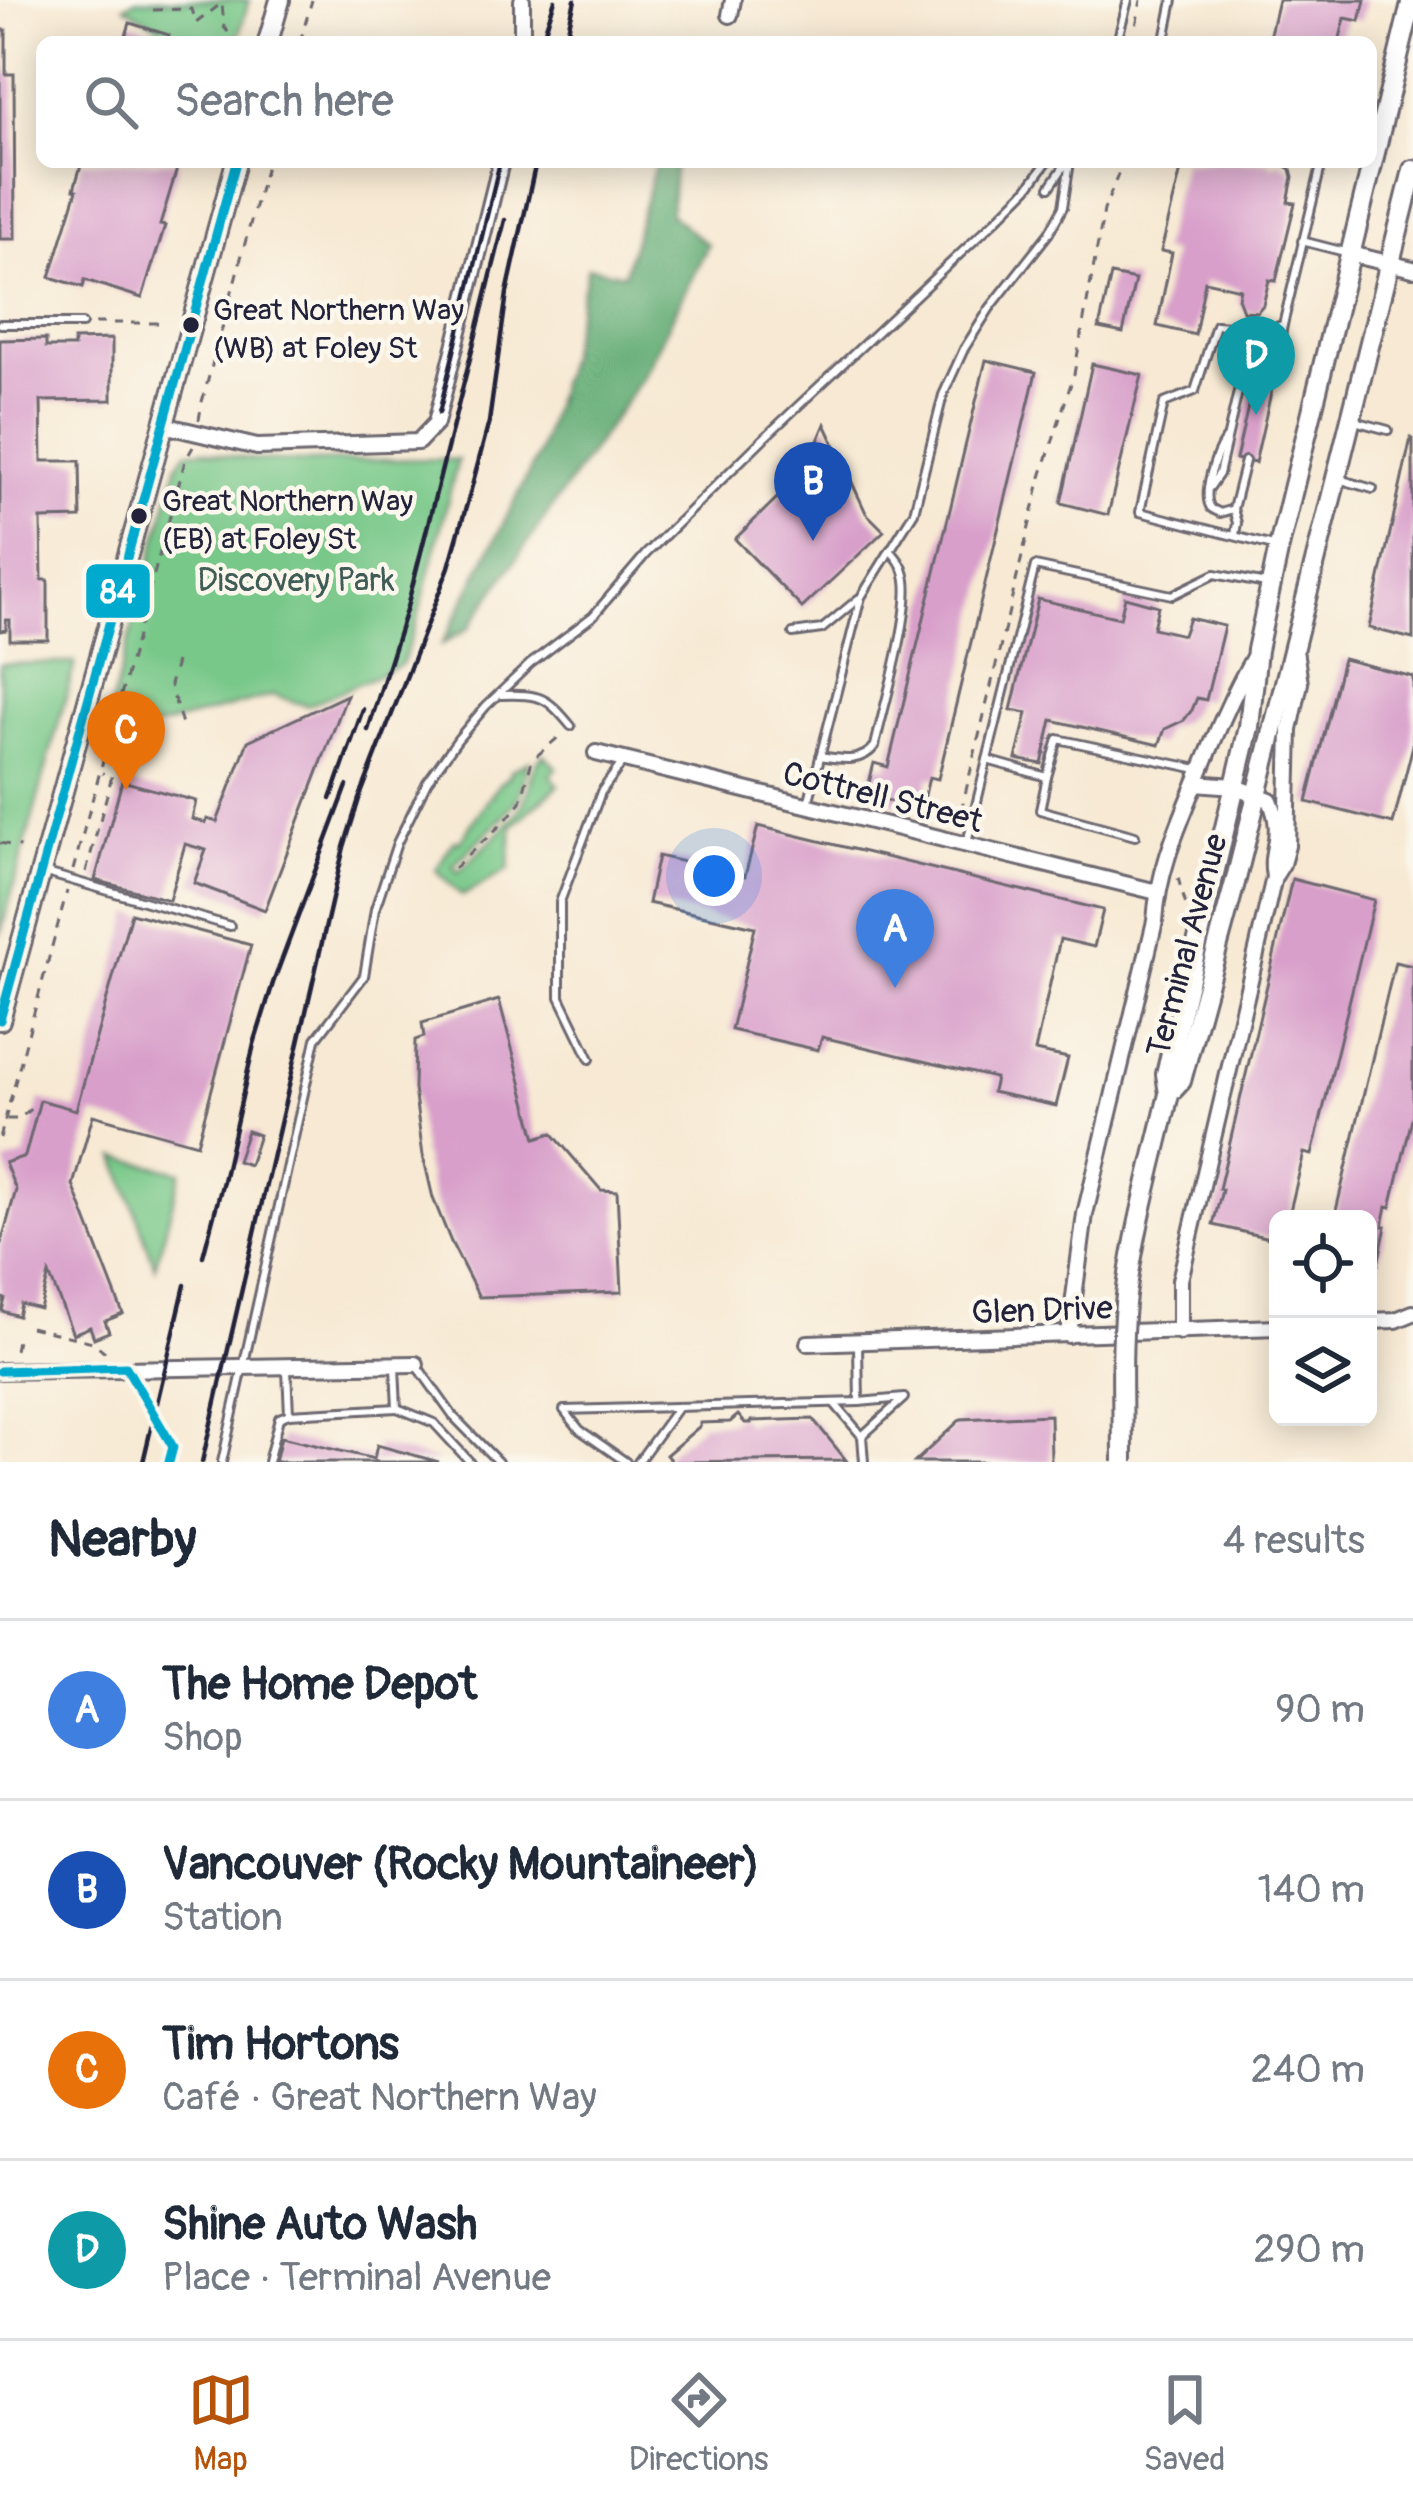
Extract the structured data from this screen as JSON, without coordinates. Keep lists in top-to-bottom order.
{
  "streets": {
    "main road": ["Terminal Avenue"],
    "street": ["Cottrell Street", "Glen Drive"]
  },
  "crossings": [
    ["Cottrell Street", "Terminal Avenue"],
    ["Terminal Avenue", "Glen Drive"]
  ],
  "parks": ["Discovery Park"],
  "places": ["Great Northern Way (WB) at Foley St", "Great Northern Way (EB) at Foley St"],
  "lines": ["transit line 84"],
  "page": {
    "search": "Search here",
    "pins": [
      "D",
      "B",
      "C",
      "A"
    ],
    "heading": ["Nearby", "4 results"],
    "list": [
      {
        "mark": "A",
        "name": "The Home Depot",
        "note": "Shop",
        "value": "90 m"
      },
      {
        "mark": "B",
        "name": "Vancouver (Rocky Mountaineer)",
        "note": "Station",
        "value": "140 m"
      },
      {
        "mark": "C",
        "name": "Tim Hortons",
        "note": "Café · Great Northern Way",
        "value": "240 m"
      },
      {
        "mark": "D",
        "name": "Shine Auto Wash",
        "note": "Place · Terminal Avenue",
        "value": "290 m"
      }
    ],
    "nav": ["Map", "Directions", "Saved"]
  }
}
